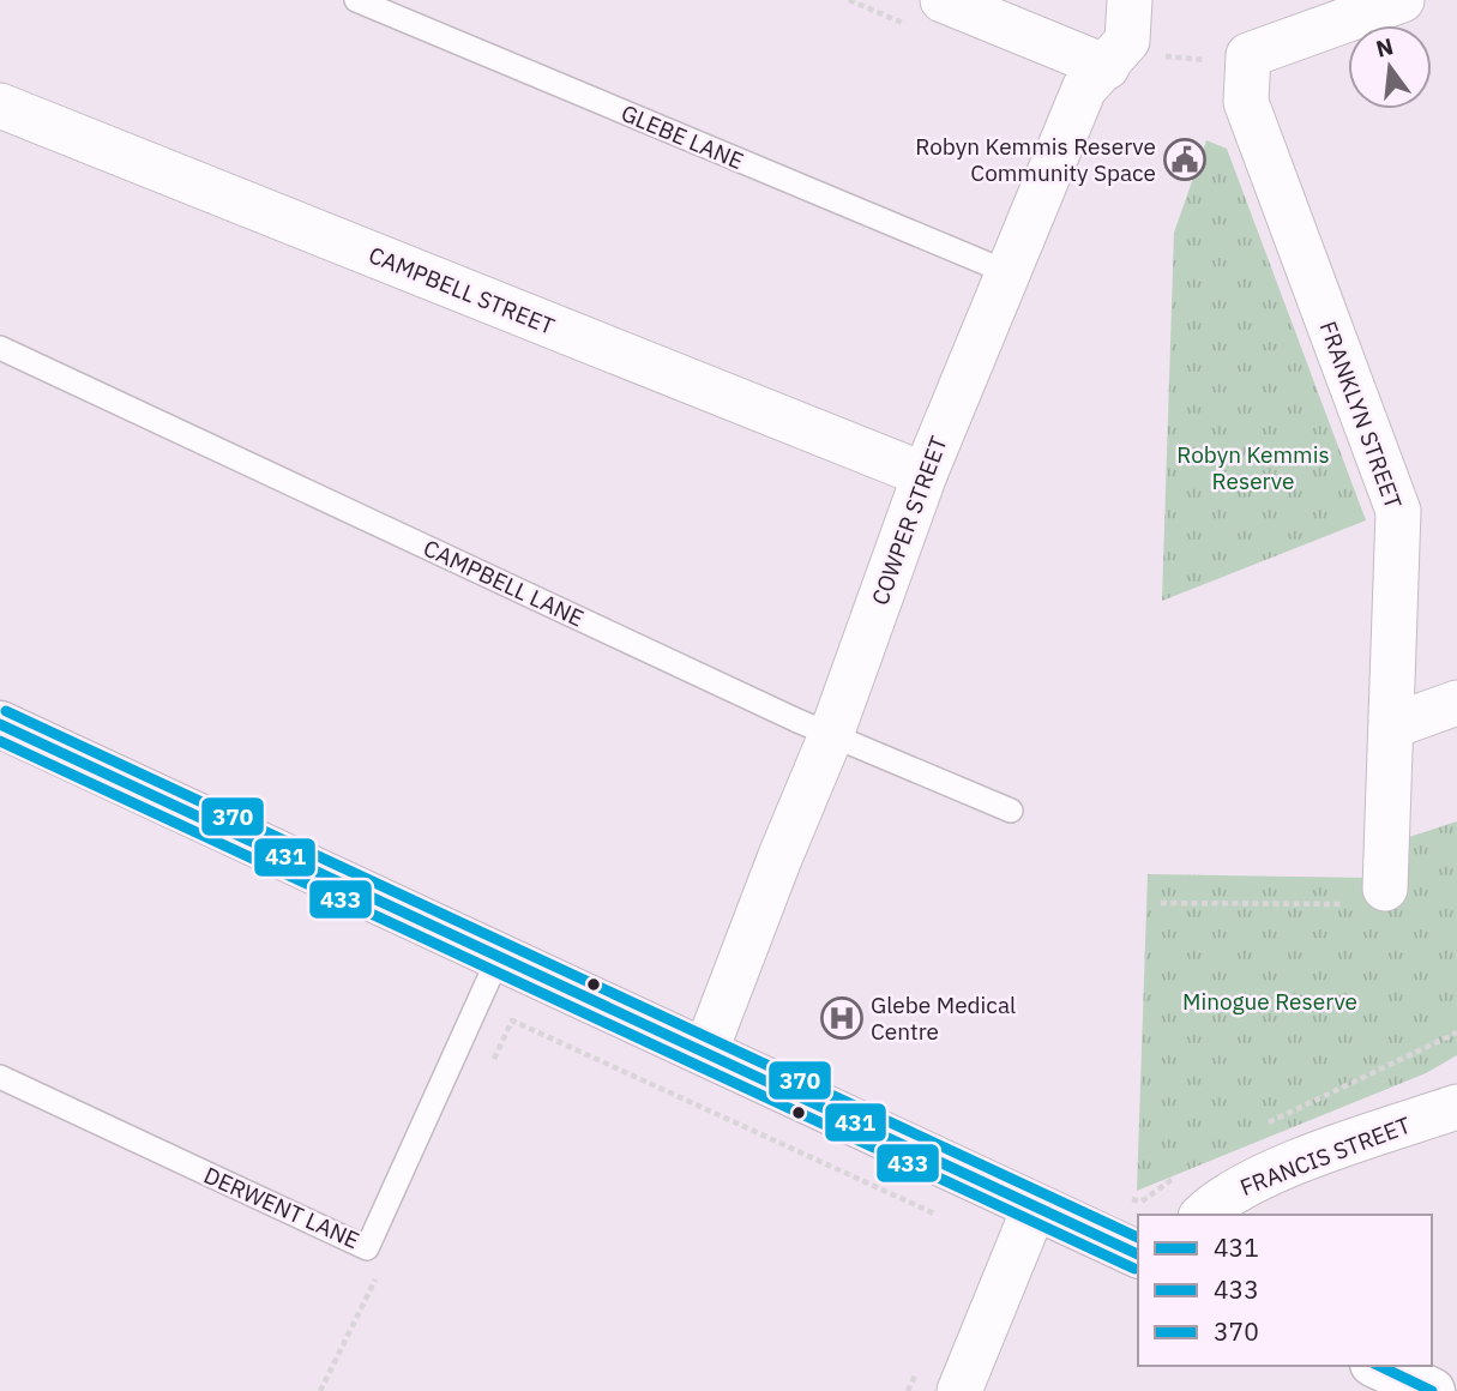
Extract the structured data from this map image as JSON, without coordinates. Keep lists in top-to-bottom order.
{
  "streets": {
    "street": [
      "CAMPBELL STREET",
      "FRANKLYN STREET",
      "COWPER STREET",
      "FRANCIS STREET"
    ],
    "lane": ["GLEBE LANE", "CAMPBELL LANE", "DERWENT LANE"]
  },
  "crossings": [
    ["GLEBE LANE", "COWPER STREET"],
    ["CAMPBELL STREET", "COWPER STREET"],
    ["COWPER STREET", "CAMPBELL LANE"]
  ],
  "parks": ["Robyn Kemmis Reserve", "Minogue Reserve"],
  "places": {
    "public building": ["Robyn Kemmis Reserve Community Space"],
    "hospital": ["Glebe Medical Centre"]
  },
  "lines": ["transit line 370", "transit line 431", "transit line 433"],
  "legend": ["431", "433", "370"],
  "north": "top"
}
